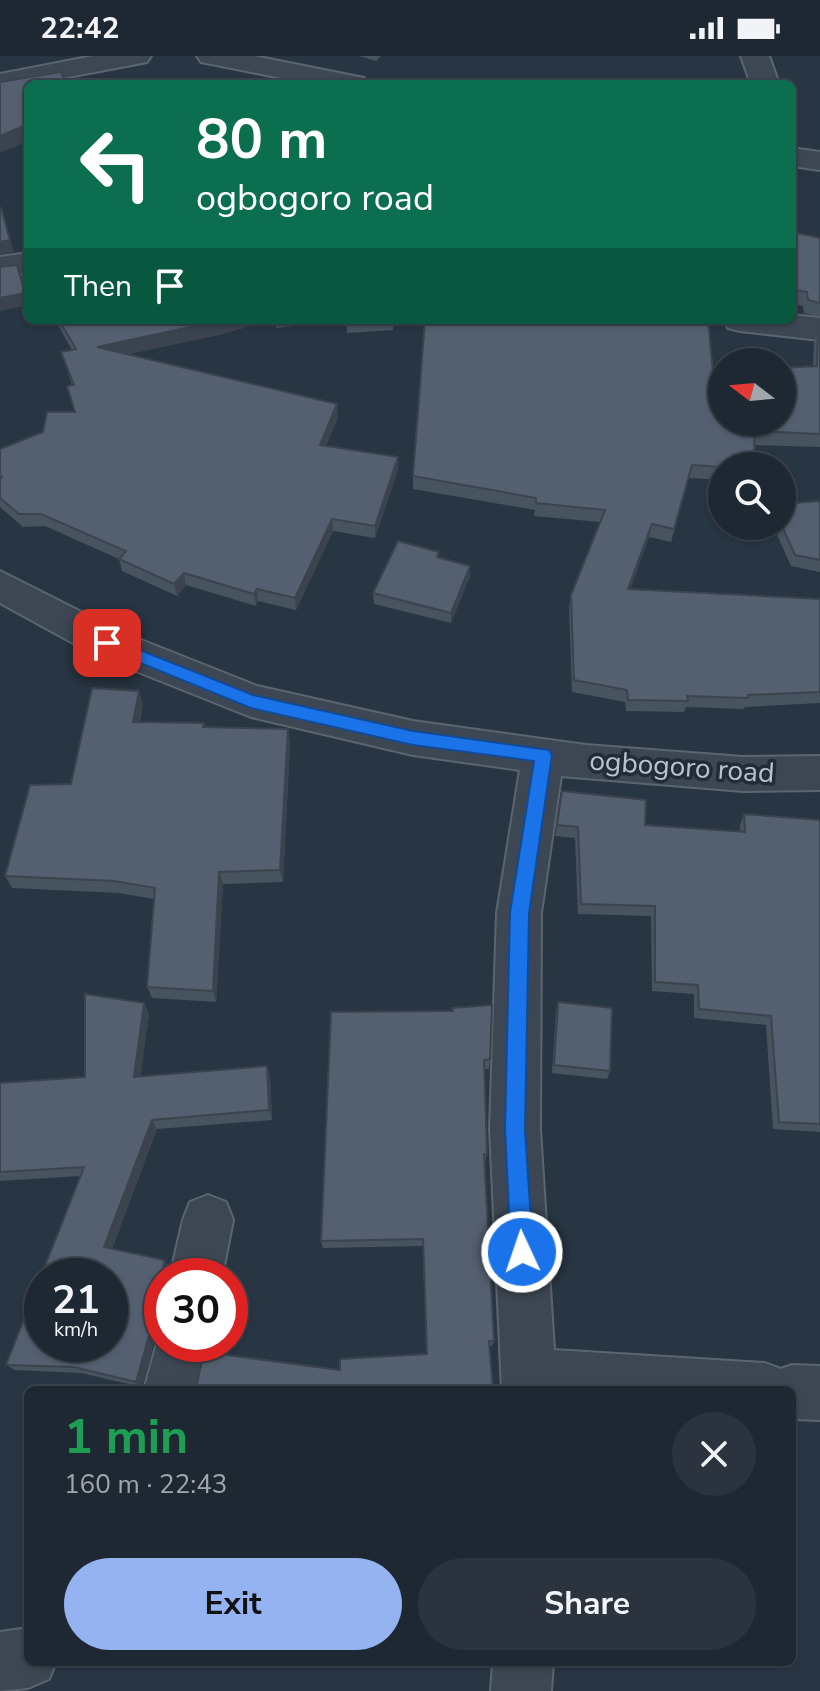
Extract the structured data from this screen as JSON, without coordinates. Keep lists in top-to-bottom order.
{
  "streets": {
    "street": ["ogbogoro road"]
  },
  "north": "left",
  "page": {
    "status": "22:42",
    "turn": ["80 m", "ogbogoro road"],
    "then": "Then",
    "speed": "21 km/h",
    "limit": "30",
    "heading": ["1 min", "160 m · 22:43"],
    "buttons": ["Exit", "Share"]
  }
}
